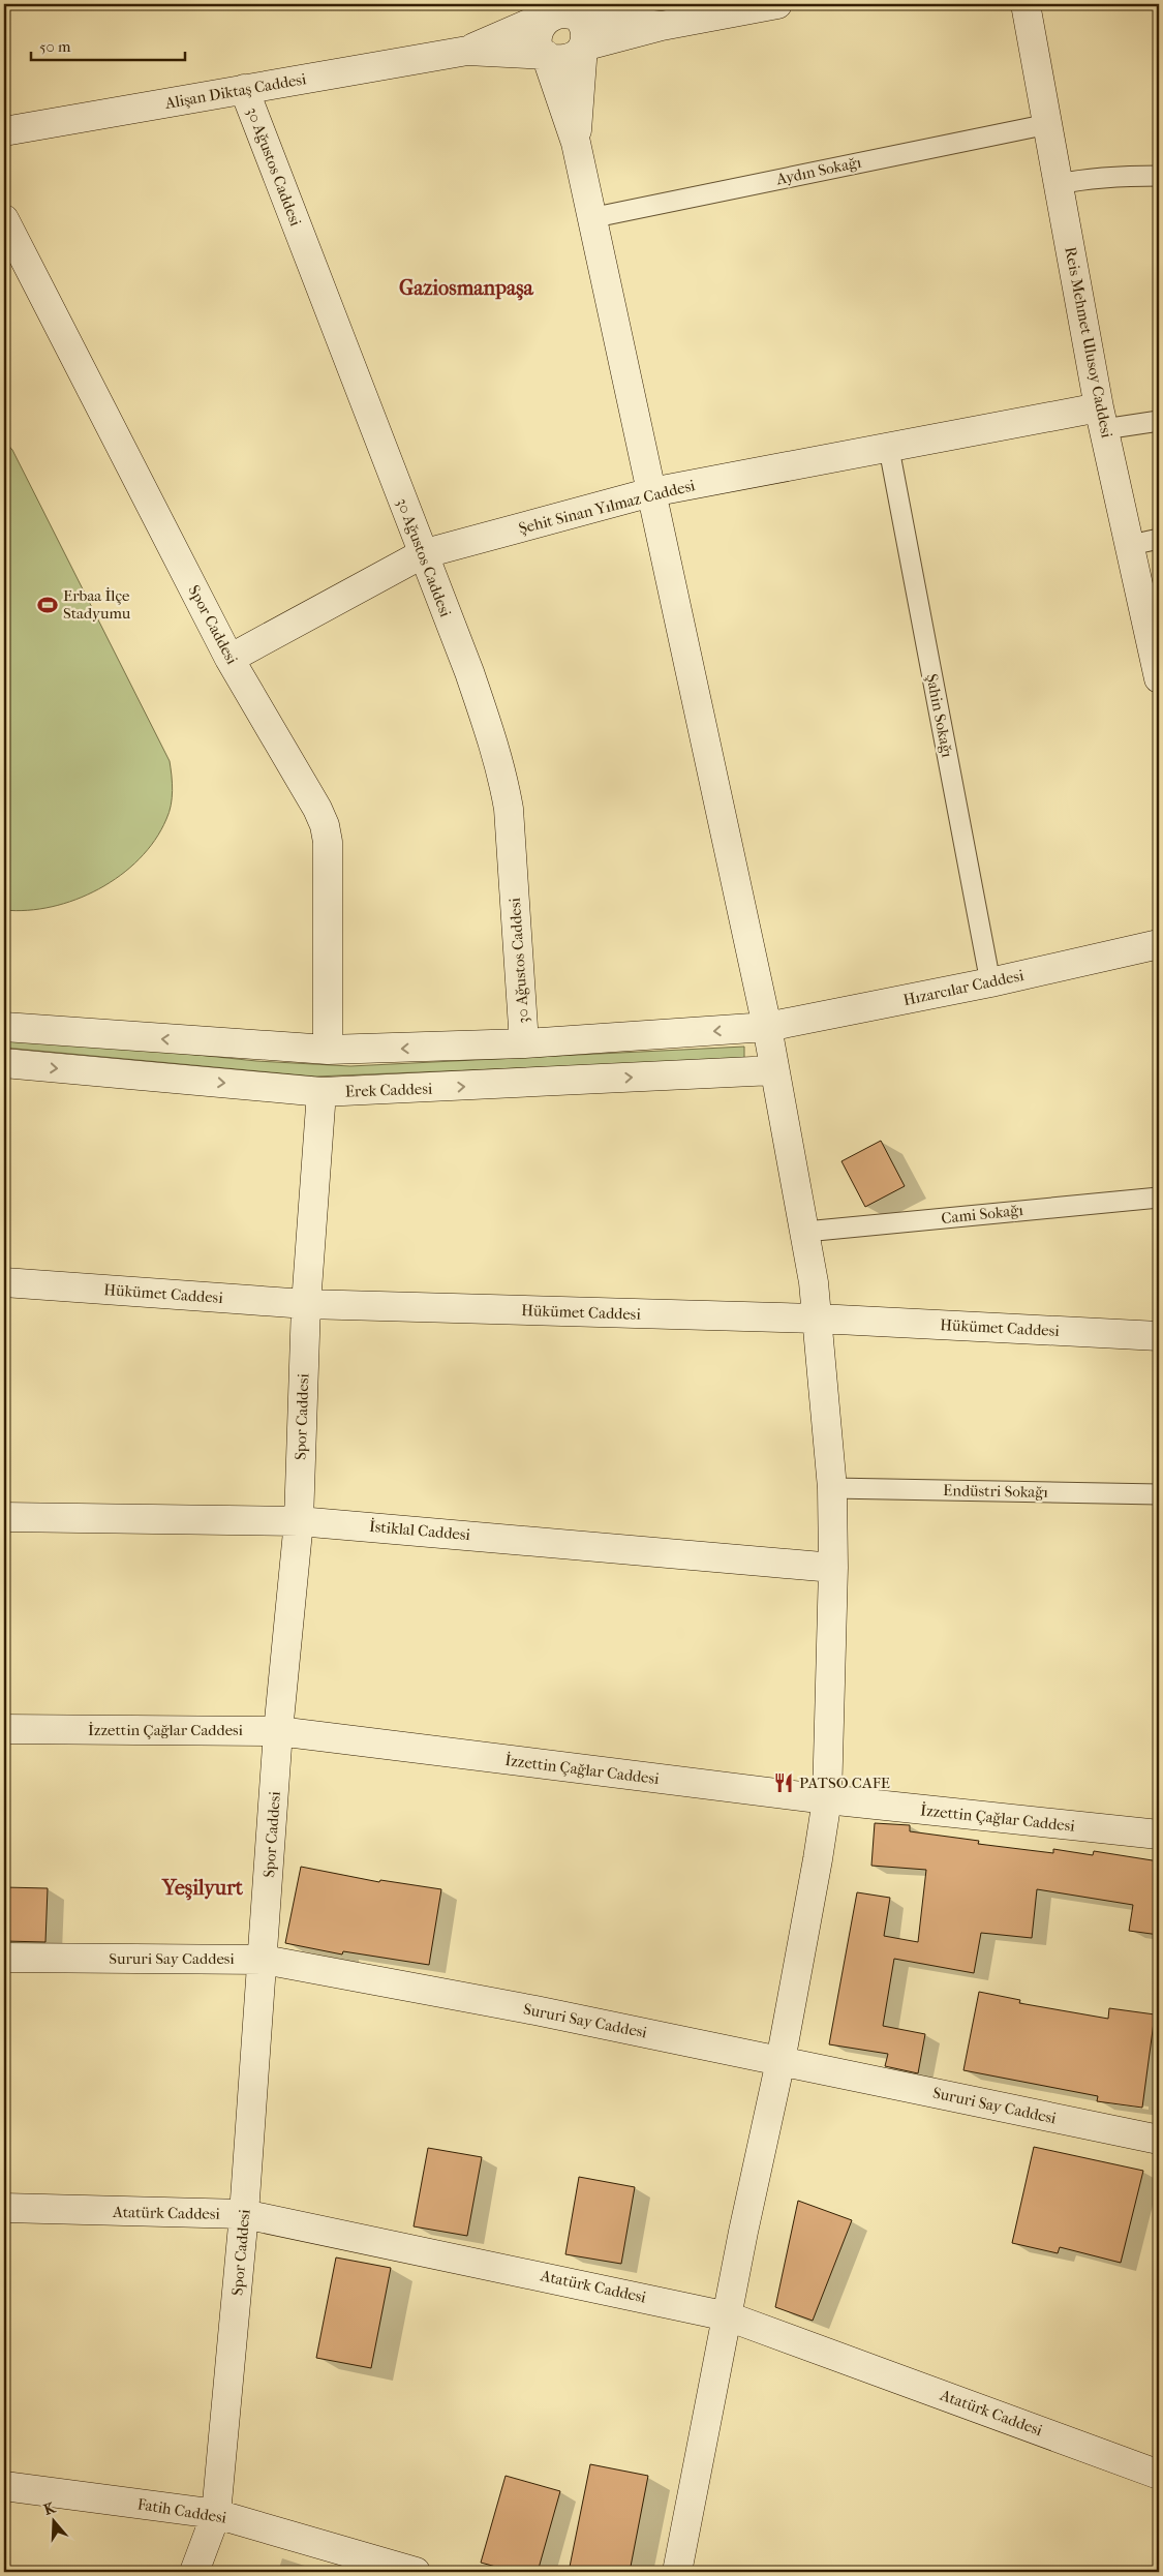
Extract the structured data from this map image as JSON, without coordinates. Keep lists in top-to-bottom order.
{
  "streets": {
    "street": [
      "Alişan Diktaş Caddesi",
      "30 Ağustos Caddesi",
      "Aydın Sokağı",
      "Reis Mehmet Ulusoy Caddesi",
      "Şehit Sinan Yılmaz Caddesi",
      "Spor Caddesi",
      "Şahin Sokağı",
      "Hızarcılar Caddesi",
      "Erek Caddesi",
      "Cami Sokağı",
      "Hükümet Caddesi",
      "Endüstri Sokağı",
      "İstiklal Caddesi",
      "İzzettin Çağlar Caddesi",
      "Sururi Say Caddesi",
      "Atatürk Caddesi",
      "Fatih Caddesi"
    ]
  },
  "crossings": [
    ["Alişan Diktaş Caddesi", "30 Ağustos Caddesi"],
    ["30 Ağustos Caddesi", "Şehit Sinan Yılmaz Caddesi"],
    ["Aydın Sokağı", "Reis Mehmet Ulusoy Caddesi"],
    ["Reis Mehmet Ulusoy Caddesi", "Şehit Sinan Yılmaz Caddesi"],
    ["Şehit Sinan Yılmaz Caddesi", "Spor Caddesi"],
    ["Şehit Sinan Yılmaz Caddesi", "Şahin Sokağı"],
    ["Spor Caddesi", "Erek Caddesi"],
    ["Spor Caddesi", "Hükümet Caddesi"],
    ["Spor Caddesi", "İstiklal Caddesi"],
    ["Spor Caddesi", "İzzettin Çağlar Caddesi"],
    ["Spor Caddesi", "Sururi Say Caddesi"],
    ["Spor Caddesi", "Atatürk Caddesi"],
    ["Spor Caddesi", "Fatih Caddesi"],
    ["Şahin Sokağı", "Hızarcılar Caddesi"]
  ],
  "districts": ["Gaziosmanpaşa", "Yeşilyurt"],
  "places": {
    "sports": ["Erbaa İlçe Stadyumu"],
    "restaurant": ["PATSO CAFE"]
  },
  "scale_bar": "50 m",
  "north": "top"
}
